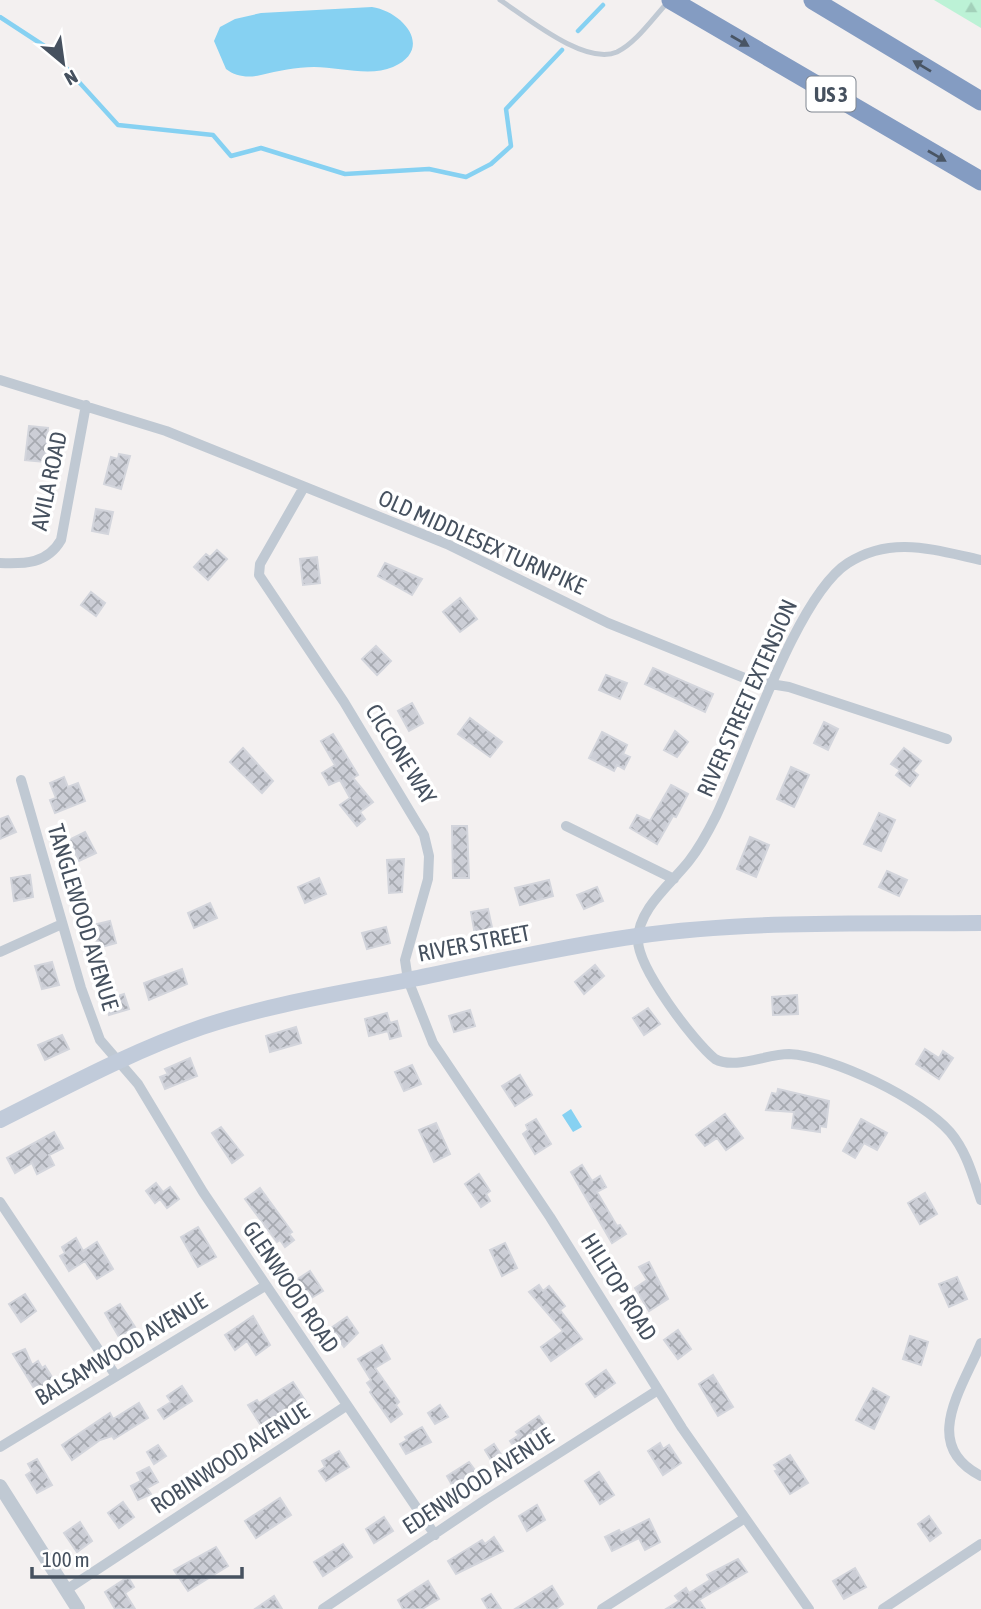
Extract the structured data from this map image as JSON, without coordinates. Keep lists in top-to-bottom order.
{
  "streets": {
    "highway": ["US 3"],
    "main road": ["RIVER STREET"],
    "street": [
      "AVILA ROAD",
      "OLD MIDDLESEX TURNPIKE",
      "RIVER STREET EXTENSION",
      "CICCONE WAY",
      "TANGLEWOOD AVENUE",
      "GLENWOOD ROAD",
      "HILLTOP ROAD",
      "BALSAMWOOD AVENUE",
      "ROBINWOOD AVENUE",
      "EDENWOOD AVENUE"
    ]
  },
  "crossings": [
    ["AVILA ROAD", "OLD MIDDLESEX TURNPIKE"],
    ["OLD MIDDLESEX TURNPIKE", "RIVER STREET EXTENSION"],
    ["OLD MIDDLESEX TURNPIKE", "CICCONE WAY"],
    ["RIVER STREET EXTENSION", "RIVER STREET"],
    ["CICCONE WAY", "RIVER STREET"],
    ["CICCONE WAY", "HILLTOP ROAD"],
    ["TANGLEWOOD AVENUE", "RIVER STREET"],
    ["TANGLEWOOD AVENUE", "GLENWOOD ROAD"],
    ["RIVER STREET", "GLENWOOD ROAD"],
    ["RIVER STREET", "HILLTOP ROAD"],
    ["GLENWOOD ROAD", "BALSAMWOOD AVENUE"],
    ["GLENWOOD ROAD", "ROBINWOOD AVENUE"],
    ["GLENWOOD ROAD", "EDENWOOD AVENUE"],
    ["HILLTOP ROAD", "EDENWOOD AVENUE"]
  ],
  "scale_bar": "100 m",
  "north": "bottom right"
}
